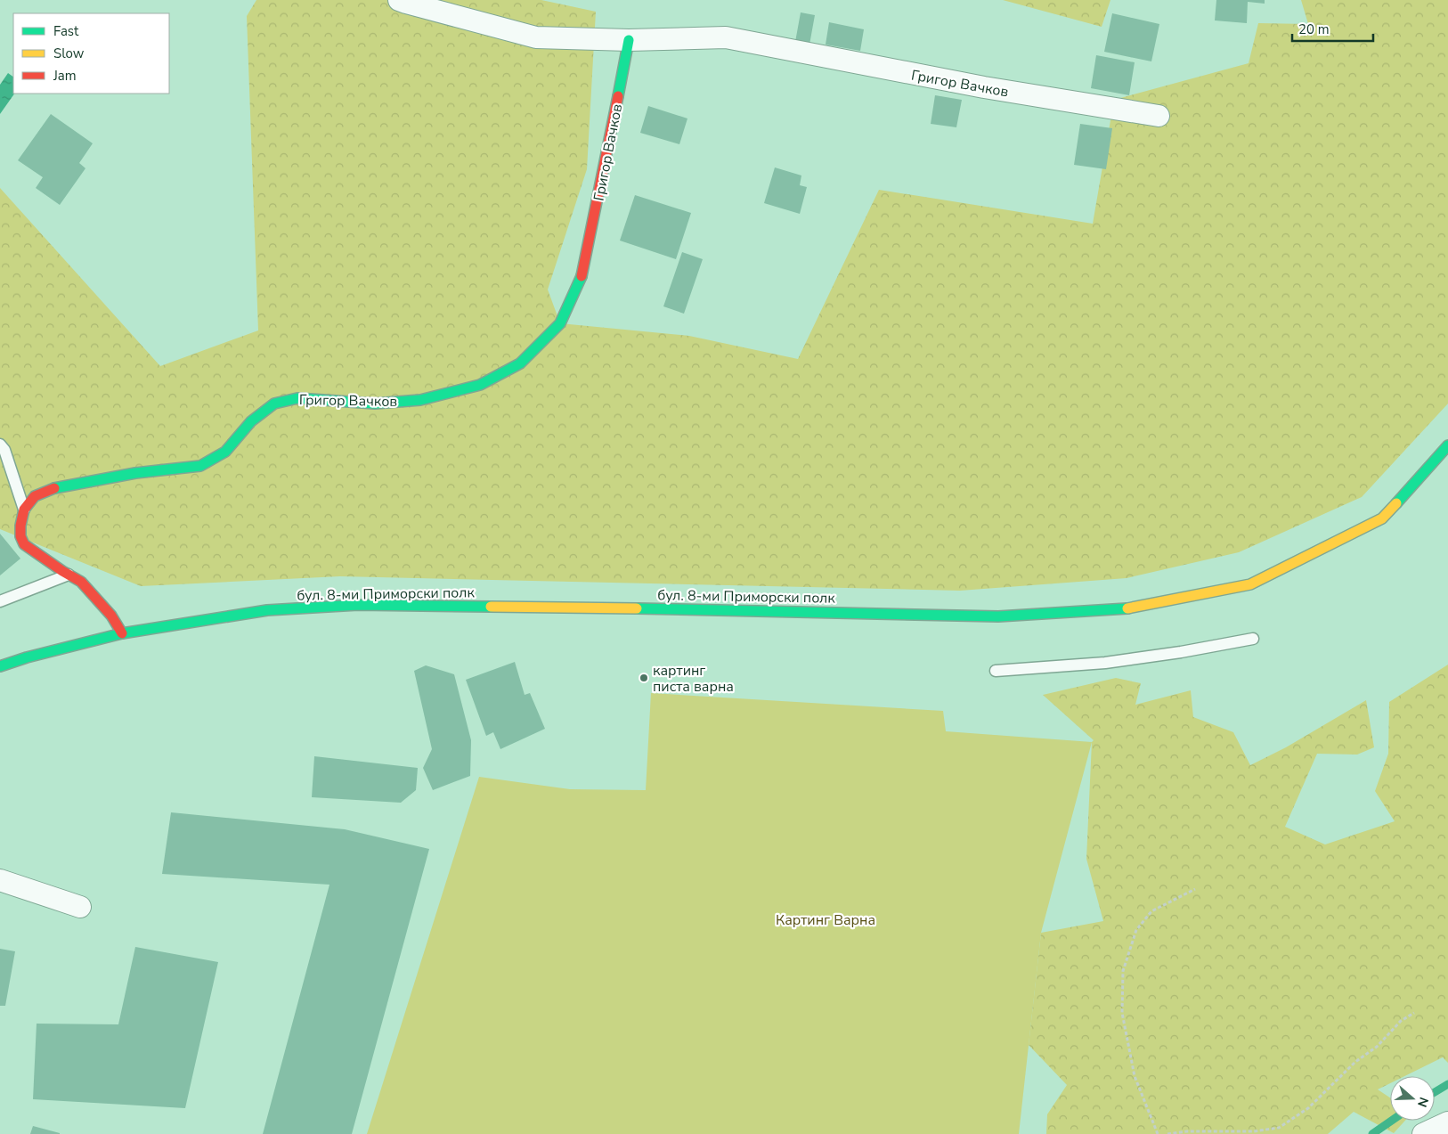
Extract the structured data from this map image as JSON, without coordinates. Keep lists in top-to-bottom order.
{
  "streets": {
    "street": ["Григор Вачков", "бул. 8-ми Приморски полк"]
  },
  "parks": ["Картинг Варна"],
  "places": ["картинг писта варна"],
  "legend": ["Fast", "Slow", "Jam"],
  "scale_bar": "20 m",
  "north": "right"
}
